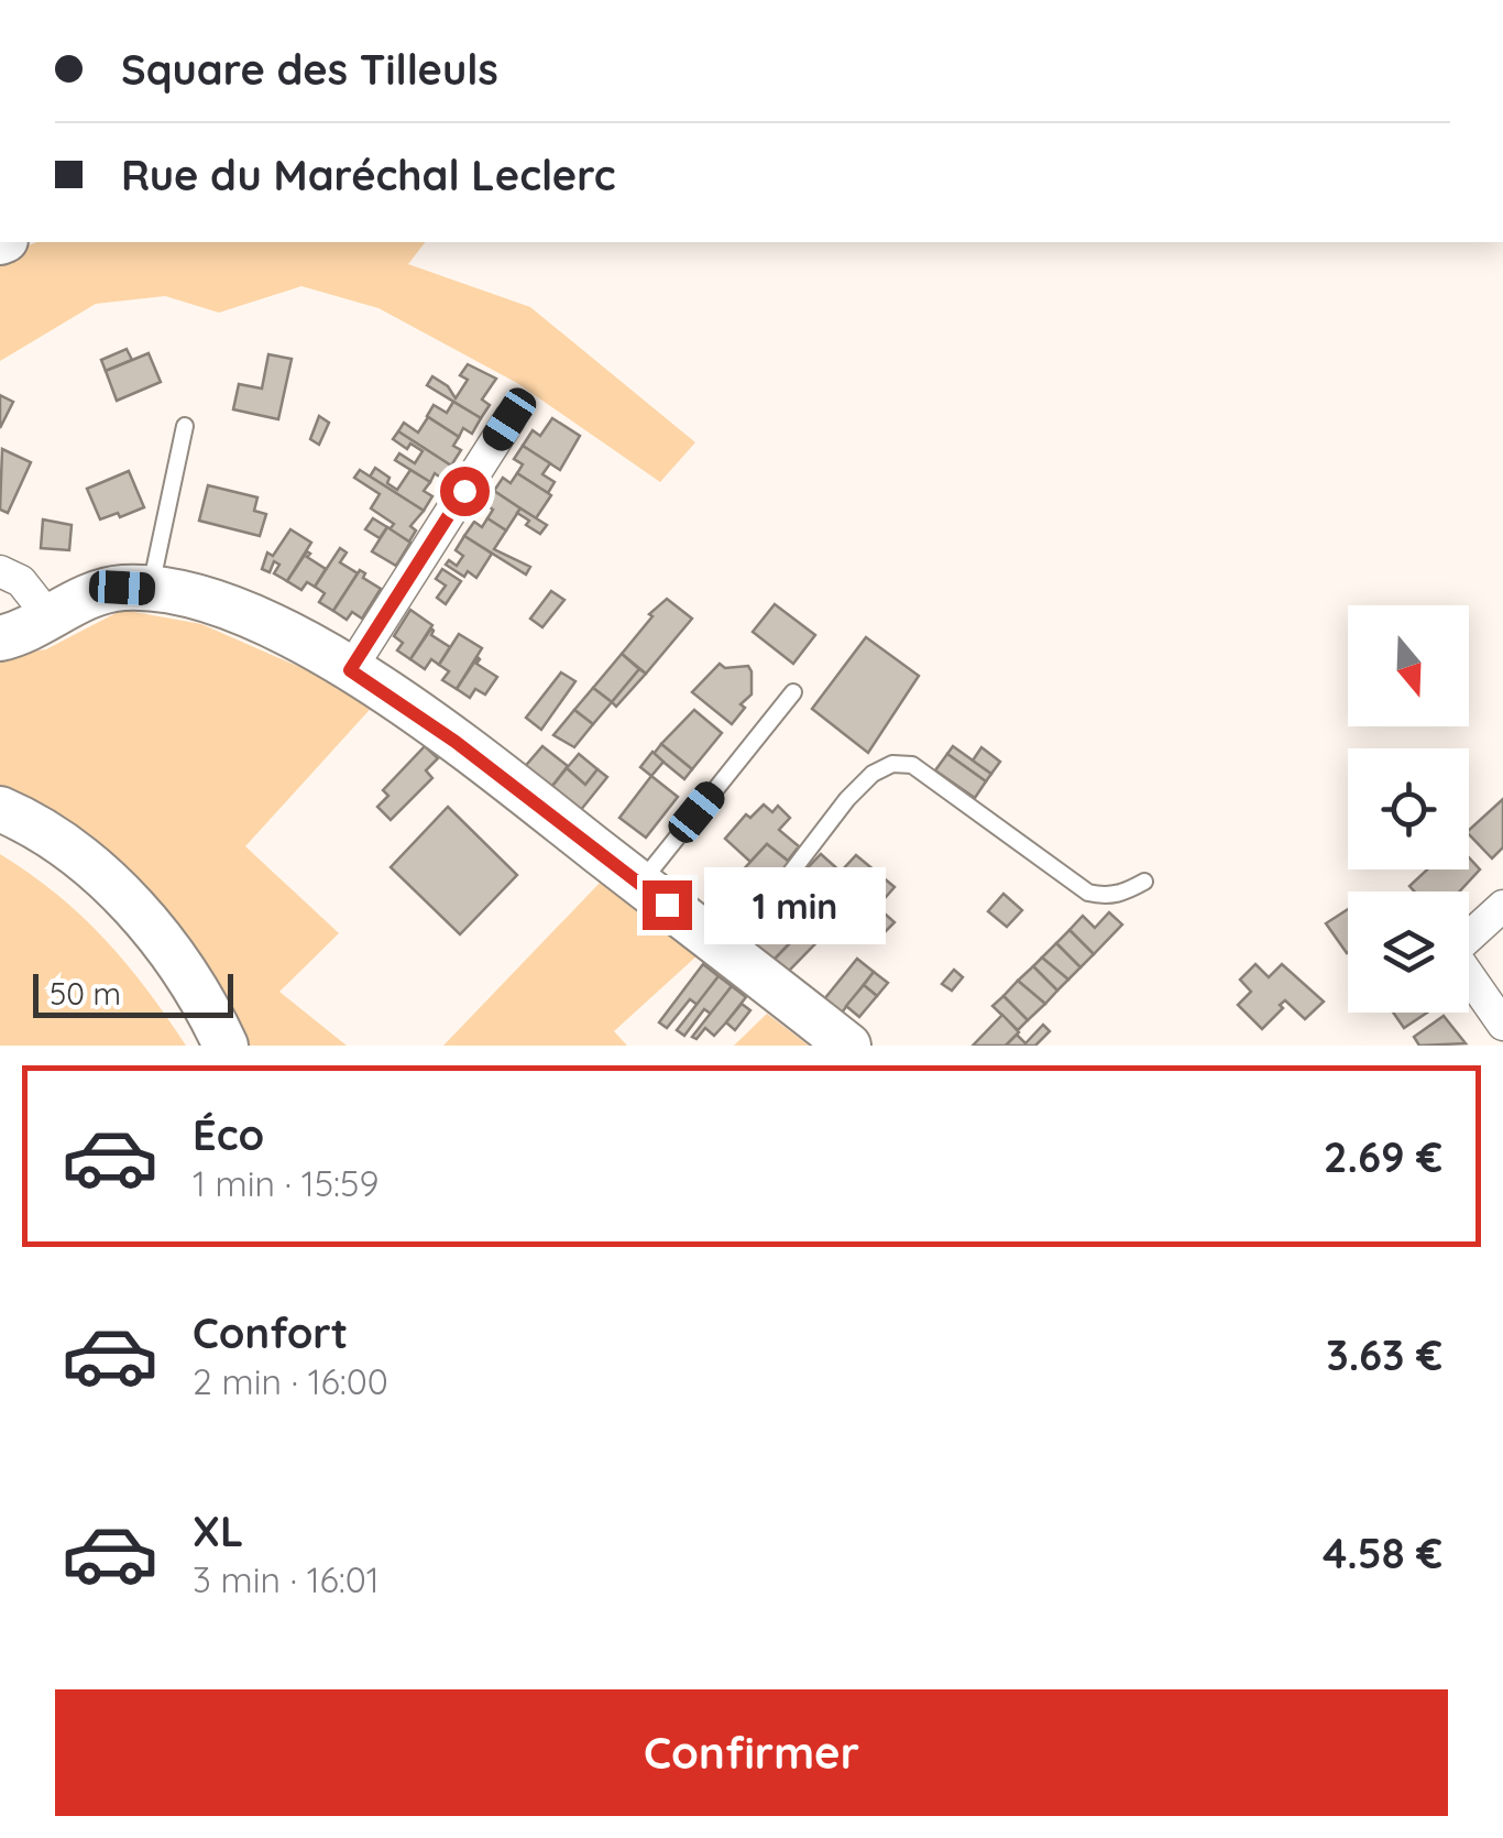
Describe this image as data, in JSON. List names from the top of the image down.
{
  "scale_bar": "50 m",
  "north": "bottom",
  "page": {
    "banner": ["Square des Tilleuls", "Rue du Maréchal Leclerc"],
    "bubble": "1 min",
    "scale": "50 m",
    "list": [
      {
        "name": "Éco",
        "note": "1 min · 15:59",
        "value": "2.69 €"
      },
      {
        "name": "Confort",
        "note": "2 min · 16:00",
        "value": "3.63 €"
      },
      {
        "name": "XL",
        "note": "3 min · 16:01",
        "value": "4.58 €"
      }
    ],
    "buttons": "Confirmer"
  }
}
